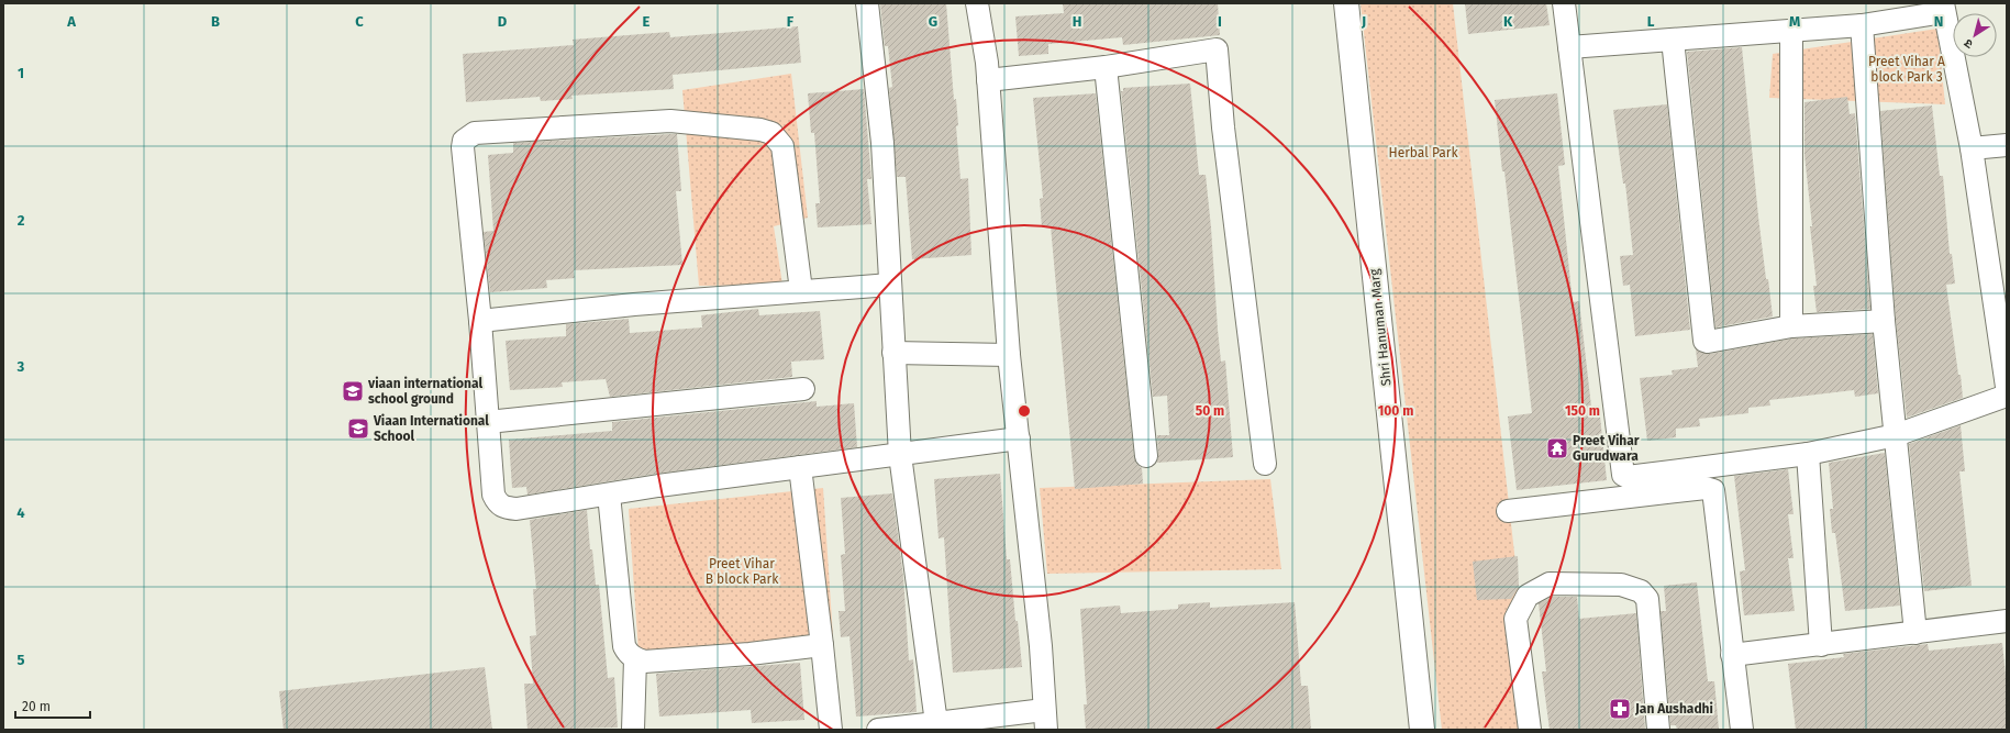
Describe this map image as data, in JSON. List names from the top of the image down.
{
  "streets": {
    "street": ["Shri Hanuman Marg"]
  },
  "parks": ["Preet Vihar A block Park 3", "Herbal Park", "Preet Vihar B block Park"],
  "places": {
    "school or university": ["viaan international school ground", "Viaan International School"],
    "temple": ["Preet Vihar Gurudwara"],
    "pharmacy": ["Jan Aushadhi"]
  },
  "scale_bar": "20 m",
  "north": "bottom left",
  "grid": {
    "columns": [
      "A",
      "B",
      "C",
      "D",
      "E",
      "F",
      "G",
      "H",
      "I",
      "J",
      "K",
      "L",
      "M",
      "N"
    ],
    "rows": [
      "1",
      "2",
      "3",
      "4",
      "5"
    ]
  },
  "rings": ["50 m", "100 m", "150 m"]
}
